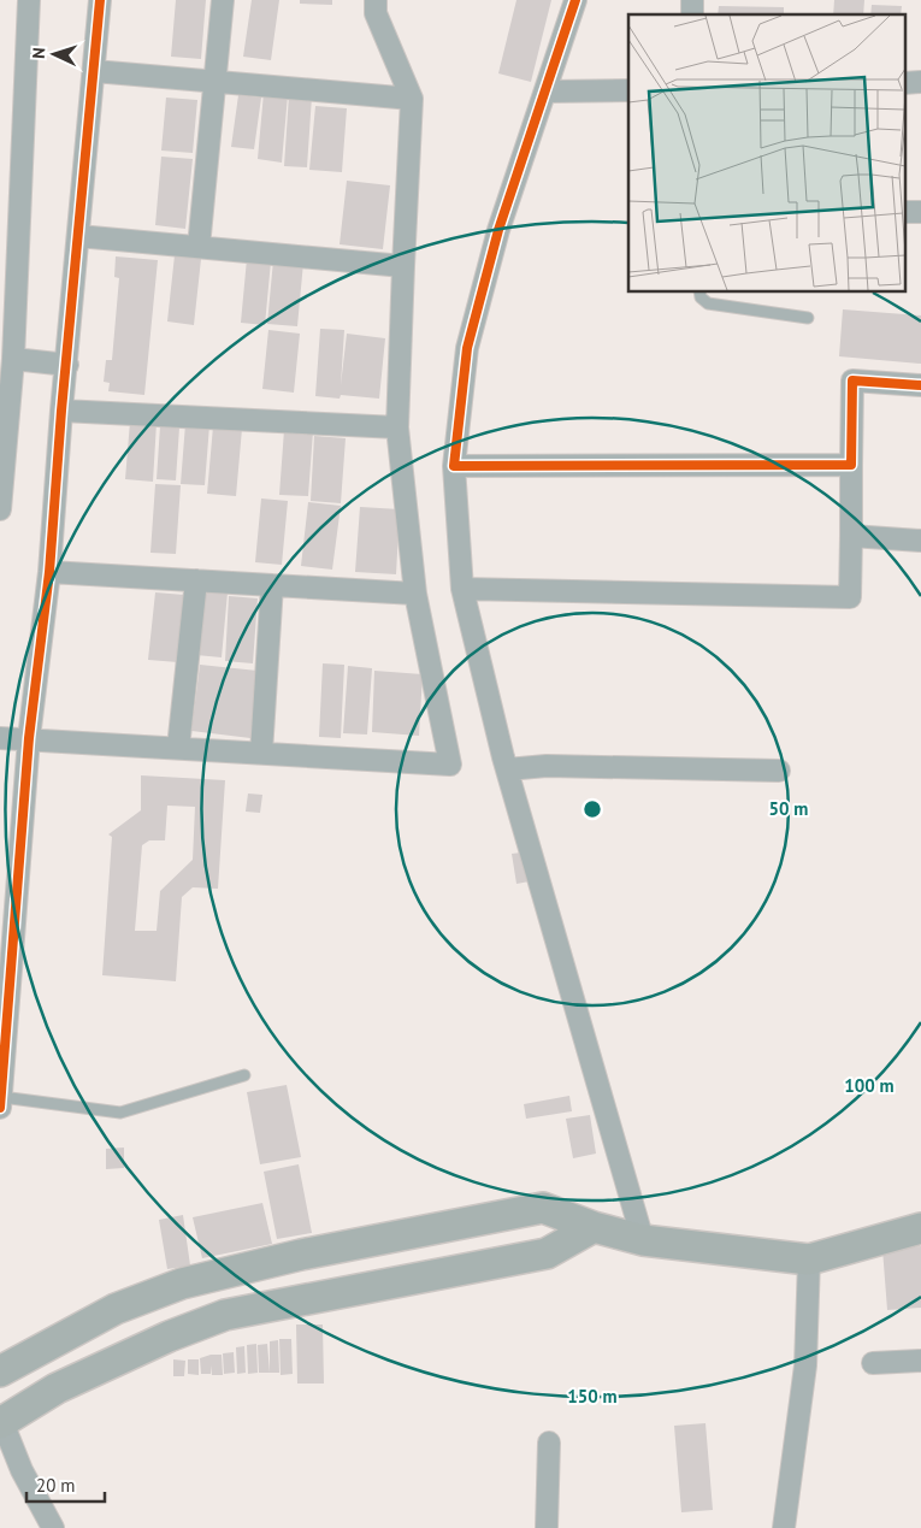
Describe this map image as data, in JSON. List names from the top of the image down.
{
  "scale_bar": "20 m",
  "north": "left",
  "rings": ["50 m", "100 m", "150 m"]
}
